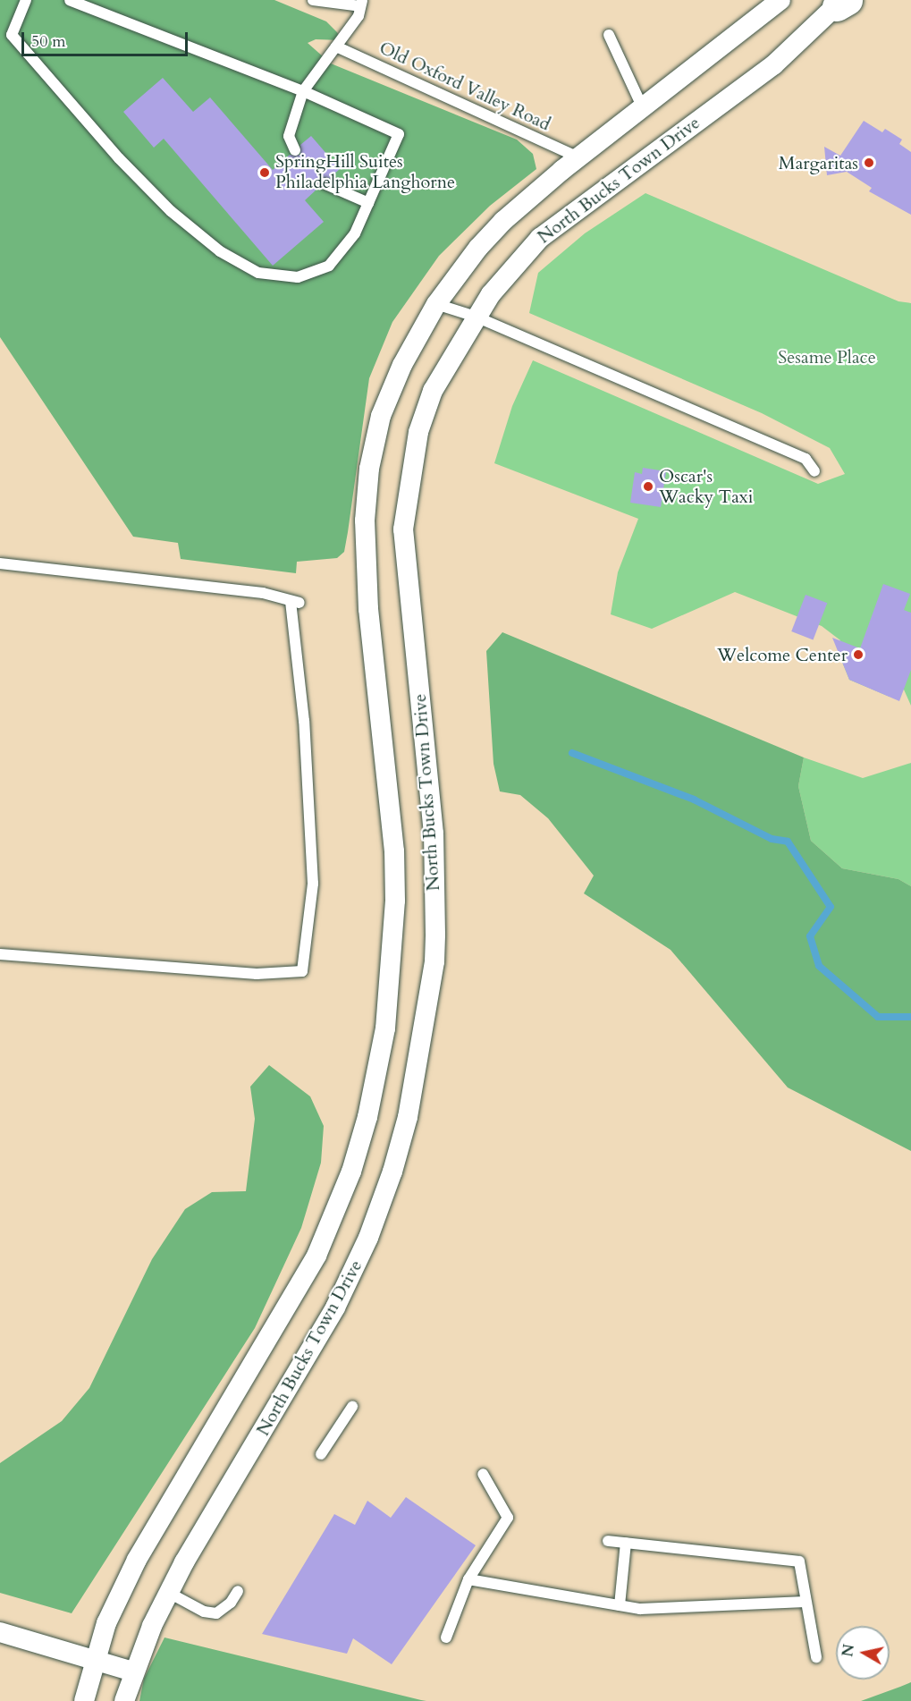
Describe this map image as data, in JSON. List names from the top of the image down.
{
  "streets": {
    "street": ["North Bucks Town Drive"],
    "lane": ["Old Oxford Valley Road"]
  },
  "crossings": [
    ["Old Oxford Valley Road", "North Bucks Town Drive"]
  ],
  "parks": ["Sesame Place"],
  "places": [
    "Margaritas",
    "SpringHill Suites Philadelphia Langhorne",
    "Oscar's Wacky Taxi",
    "Welcome Center"
  ],
  "scale_bar": "50 m",
  "north": "left"
}
